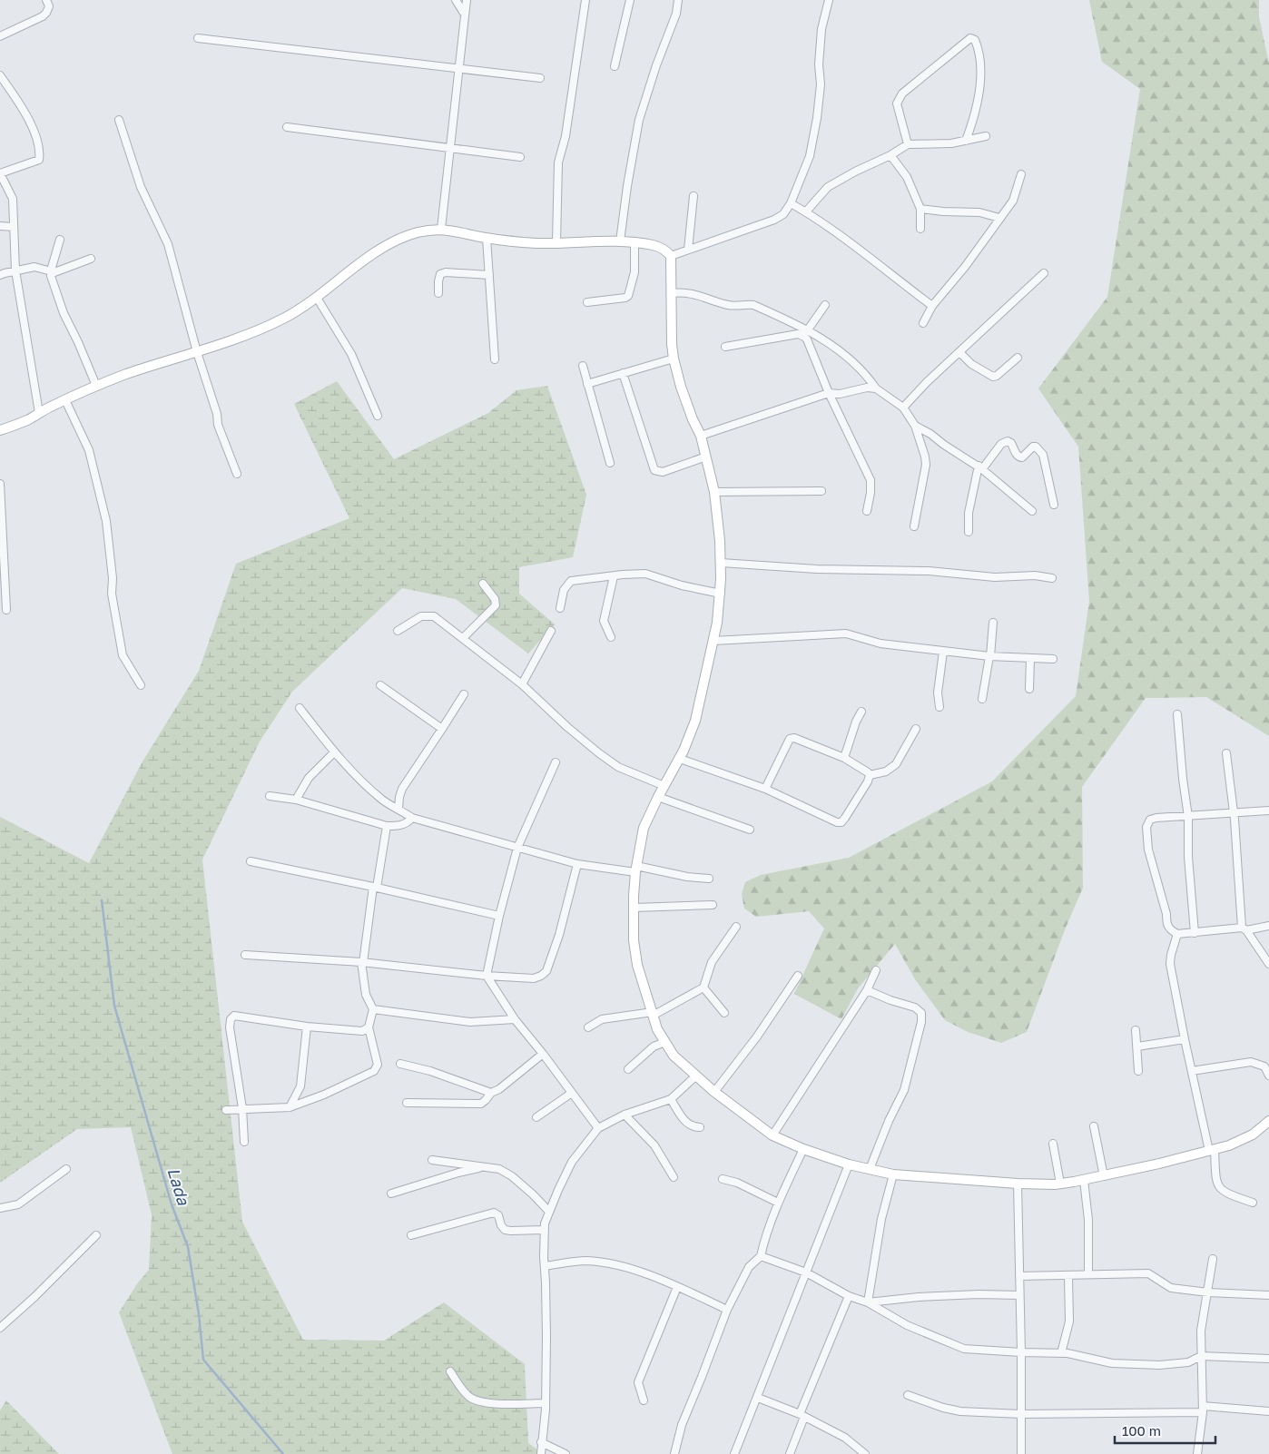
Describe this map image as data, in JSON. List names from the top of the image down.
{
  "water": ["Lada"],
  "scale_bar": "100 m"
}
